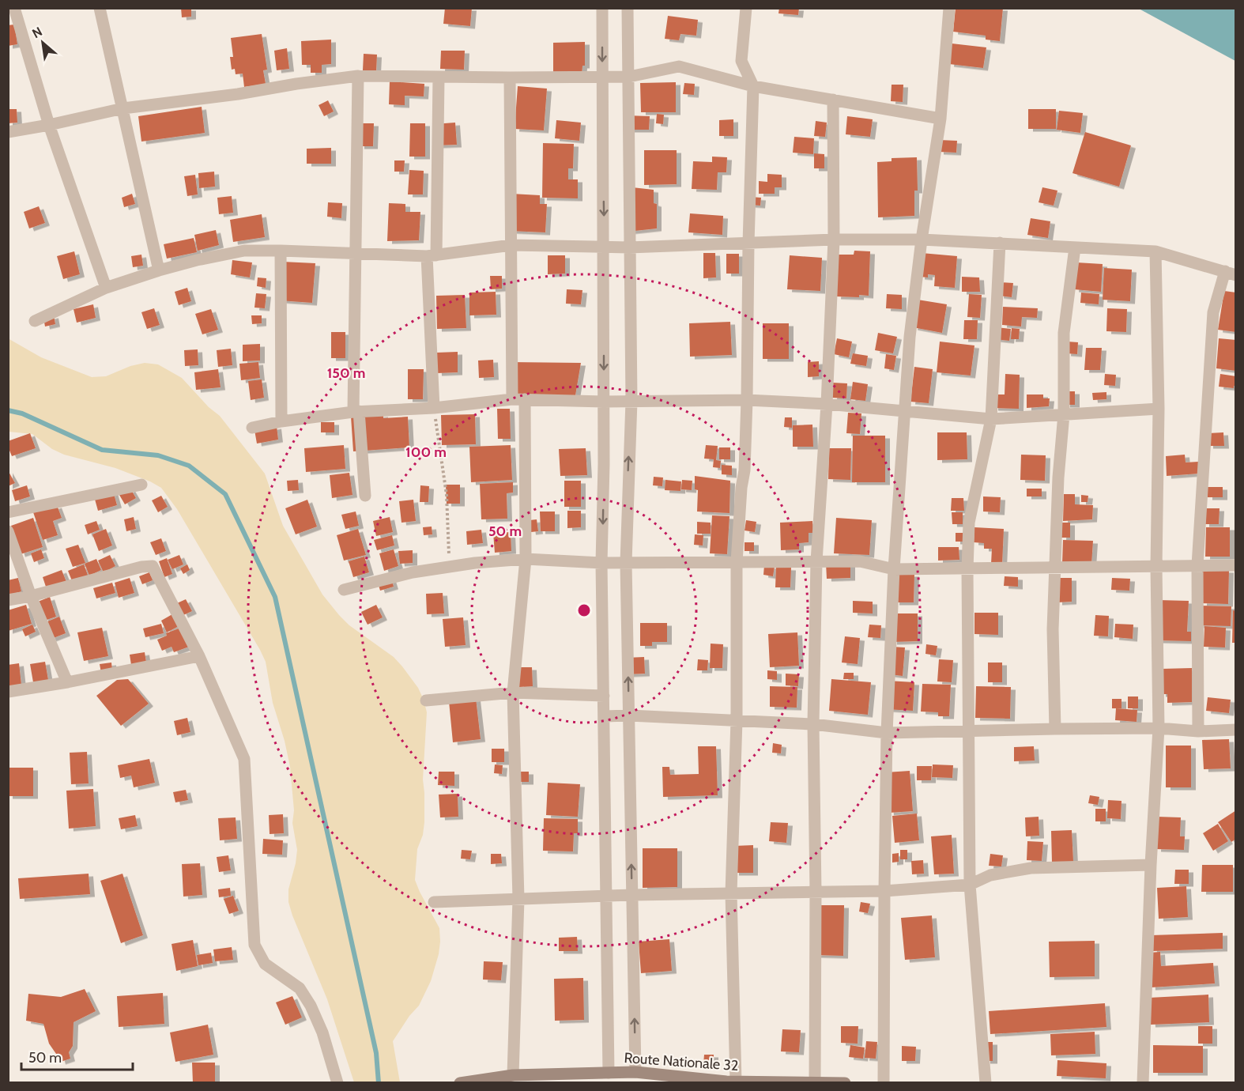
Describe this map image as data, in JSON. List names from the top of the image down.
{
  "streets": {
    "street": ["Route Nationale 32"]
  },
  "scale_bar": "50 m",
  "north": "top left",
  "rings": ["150 m", "100 m", "50 m"]
}
